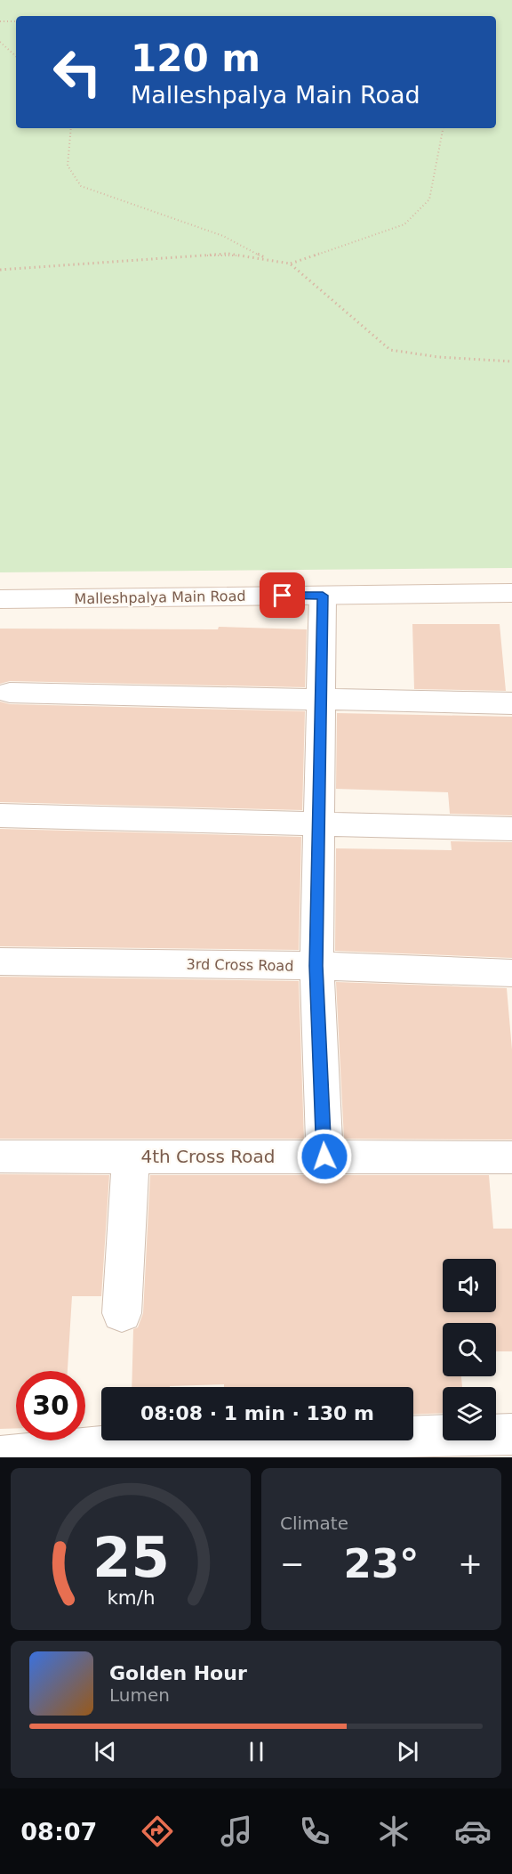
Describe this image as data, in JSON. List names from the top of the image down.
{
  "streets": {
    "street": ["Malleshpalya Main Road", "3rd Cross Road", "4th Cross Road"]
  },
  "page": {
    "turn": ["120 m", "Malleshpalya Main Road"],
    "limit": "30",
    "trip": "08:08 · 1 min · 130 m",
    "tile": "Climate",
    "heat": ["−", "23°", "+"],
    "song": ["Golden Hour", "Lumen"],
    "tabs": "08:07",
    "gauge": ["25", "km/h"]
  }
}
